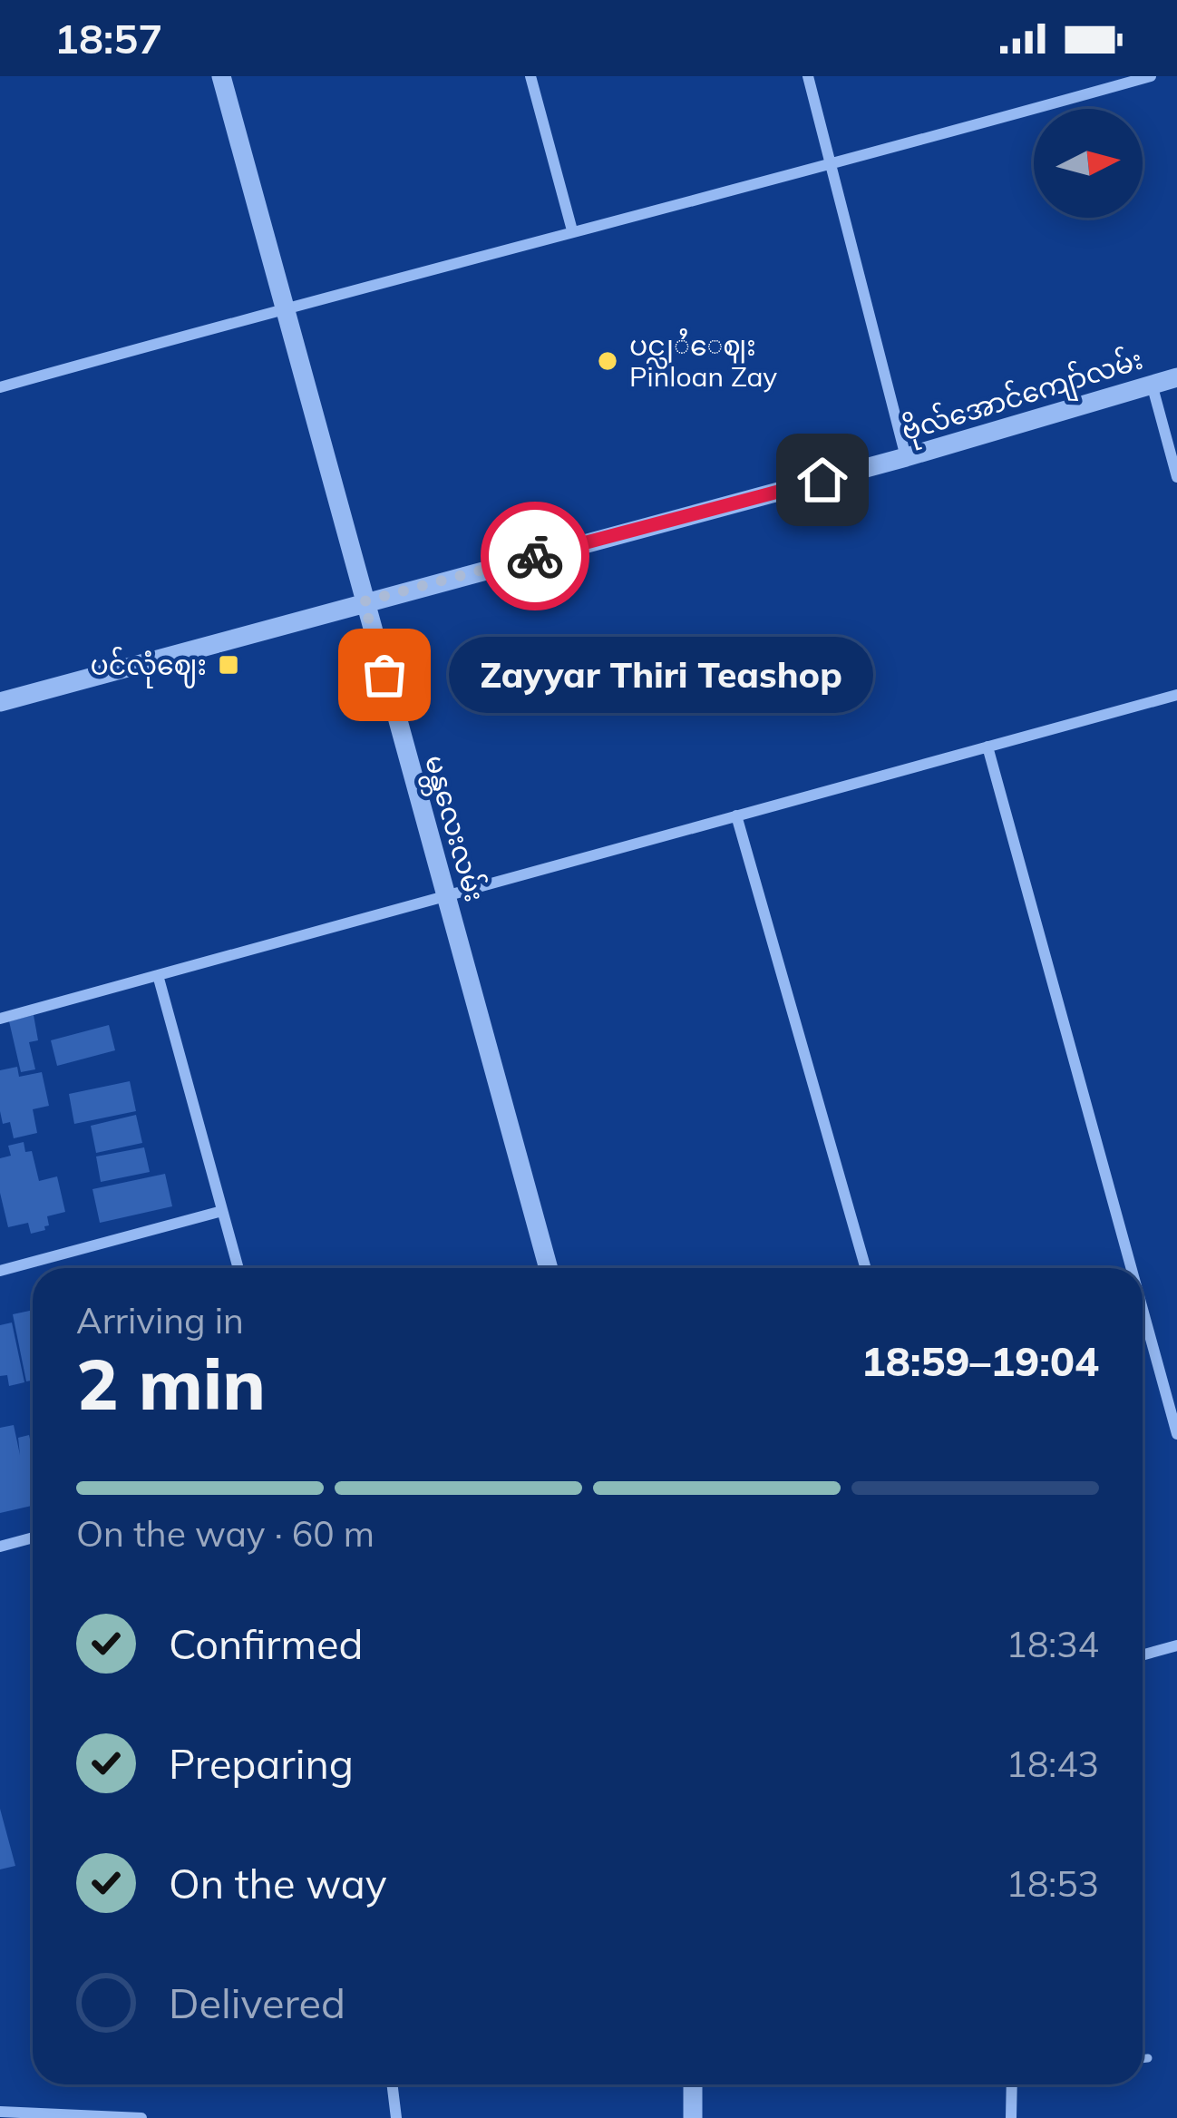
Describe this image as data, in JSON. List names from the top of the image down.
{
  "streets": {
    "street": ["ဗိုလ်အောင်ကျော်လမ်း", "မန္တလေးလမ်း"]
  },
  "crossings": [
    ["ဗိုလ်အောင်ကျော်လမ်း", "မန္တလေးလမ်း"]
  ],
  "places": {
    "other": ["ပင္လုႆေဈး Pinloan Zay", "Zayyar Thiri Teashop"],
    "transit": ["ပင်လုံဈေး"]
  },
  "north": "right",
  "page": {
    "status": "18:57",
    "bubble": "Zayyar Thiri Teashop",
    "heading": ["2 min", "Arriving in", "18:59–19:04"],
    "bar": "On the way · 60 m",
    "list": [
      ["Confirmed", "18:34"],
      ["Preparing", "18:43"],
      ["On the way", "18:53"],
      "Delivered"
    ]
  }
}
